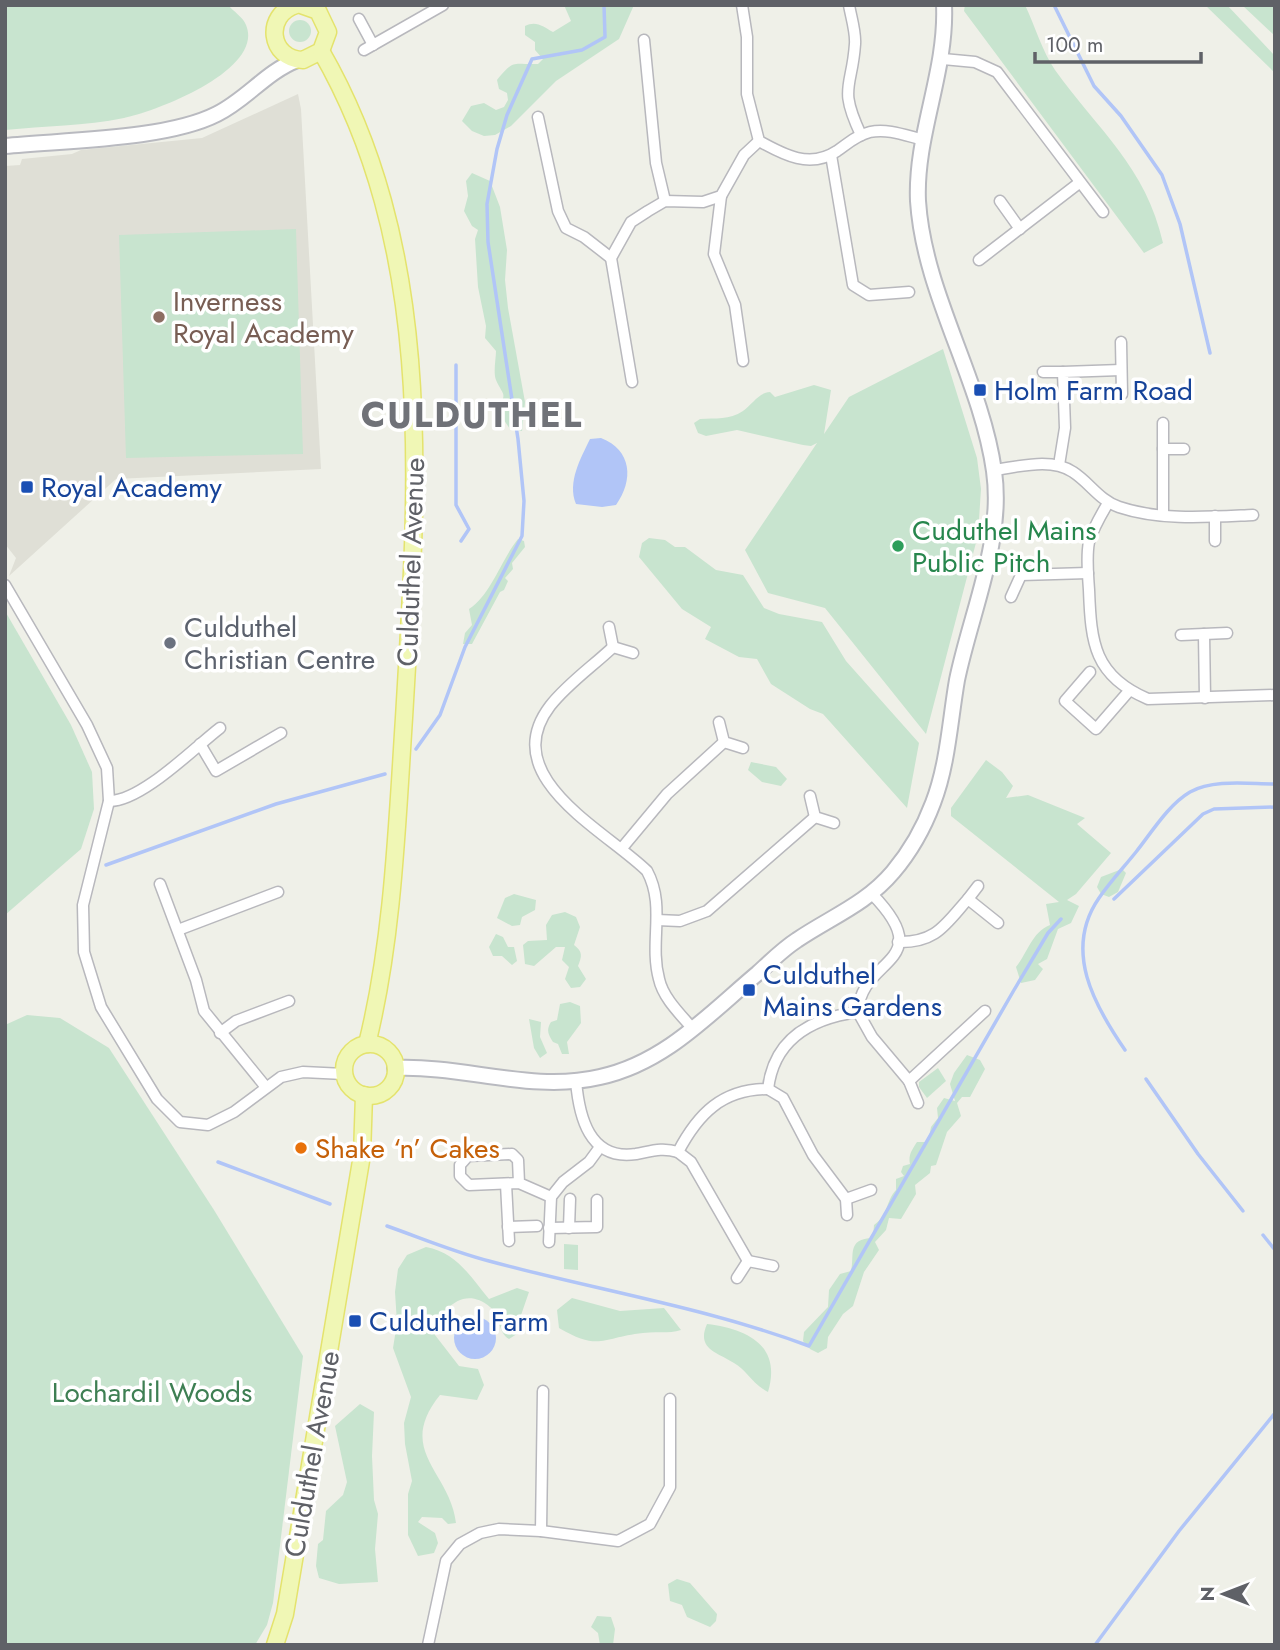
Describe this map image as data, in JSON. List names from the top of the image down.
{
  "streets": {
    "main road": ["Culduthel Avenue"]
  },
  "districts": ["CULDUTHEL"],
  "parks": ["Lochardil Woods"],
  "places": {
    "other": [
      "Inverness Royal Academy",
      "Cuduthel Mains Public Pitch",
      "Culduthel Christian Centre",
      "Shake ‘n’ Cakes"
    ],
    "transit": [
      "Holm Farm Road",
      "Royal Academy",
      "Culduthel Mains Gardens",
      "Culduthel Farm"
    ]
  },
  "scale_bar": "100 m",
  "north": "left"
}
